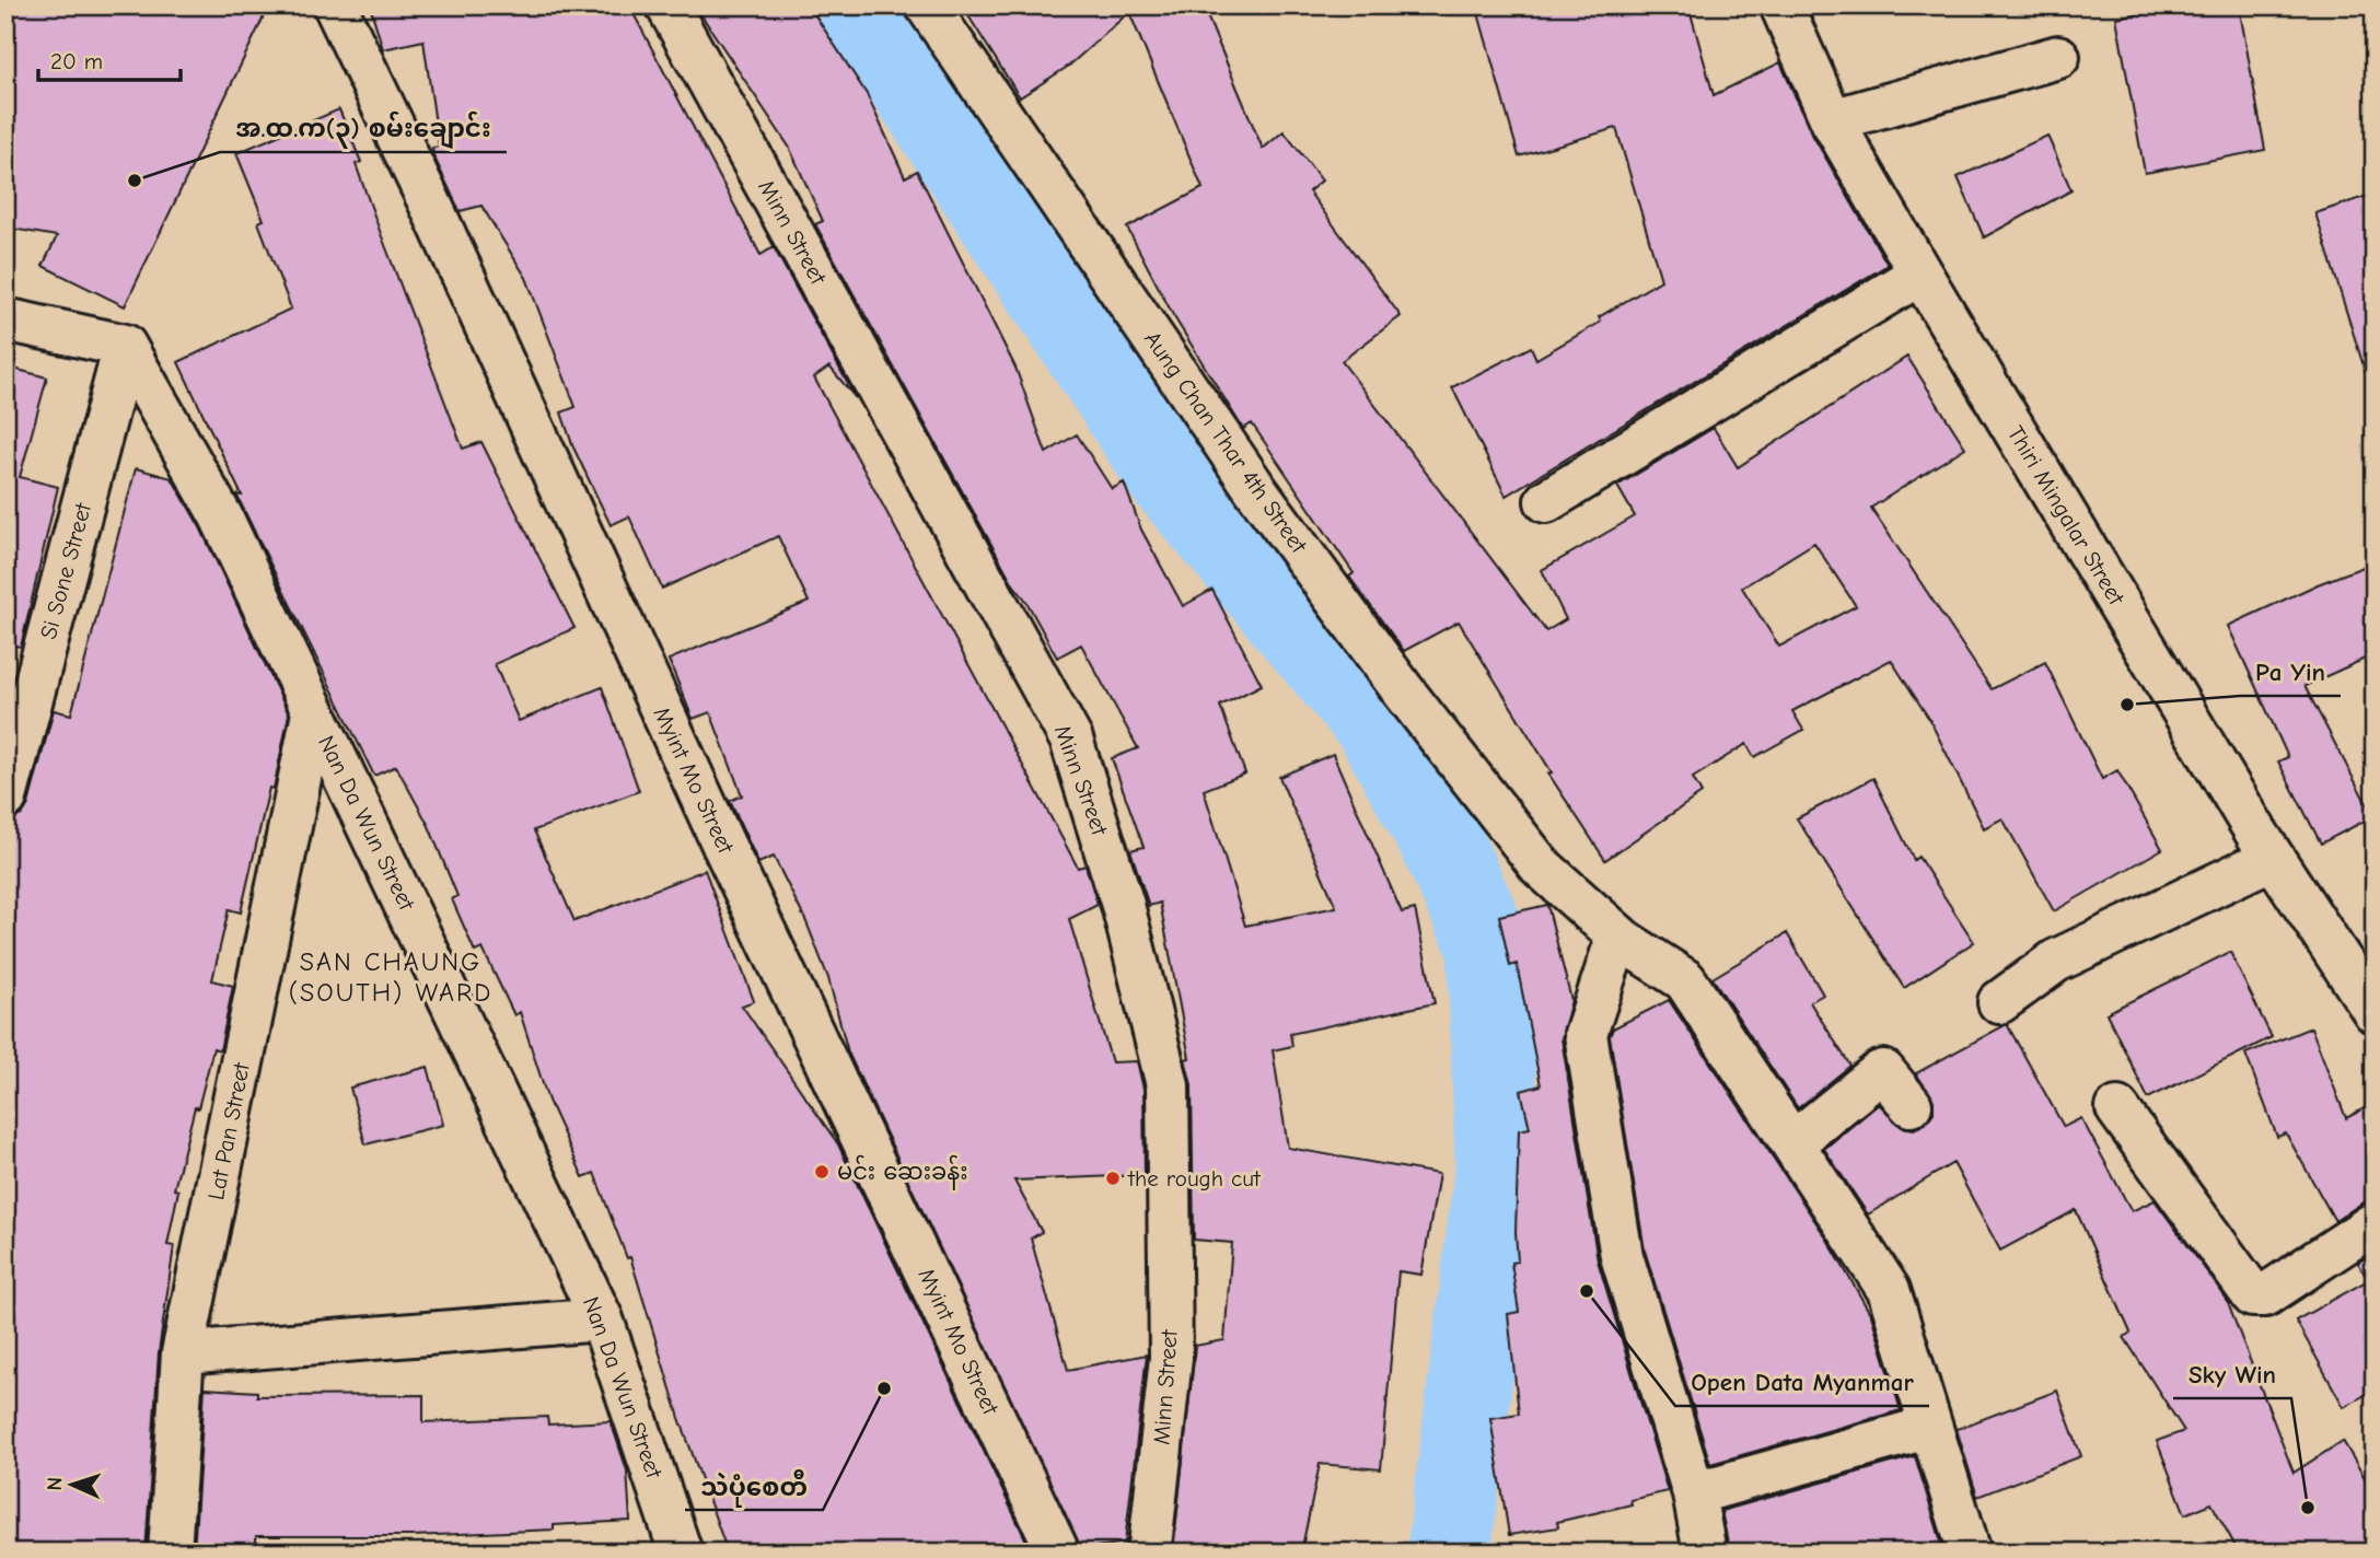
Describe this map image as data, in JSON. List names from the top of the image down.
{
  "streets": {
    "street": [
      "Minn Street",
      "Aung Chan Thar 4th Street",
      "Thiri Mingalar Street",
      "Si Sone Street",
      "Myint Mo Street",
      "Nan Da Wun Street",
      "Lat Pan Street"
    ]
  },
  "crossings": [
    ["Si Sone Street", "Nan Da Wun Street"],
    ["Nan Da Wun Street", "Lat Pan Street"]
  ],
  "districts": ["SAN CHAUNG (SOUTH) WARD"],
  "places": [
    "အ.ထ.က(၃) စမ်းချောင်း",
    "Pa Yin",
    "မင်း ဆေးခန်း",
    "the rough cut",
    "Open Data Myanmar",
    "သဲပုံစေတီ",
    "Sky Win"
  ],
  "scale_bar": "20 m",
  "north": "left"
}
